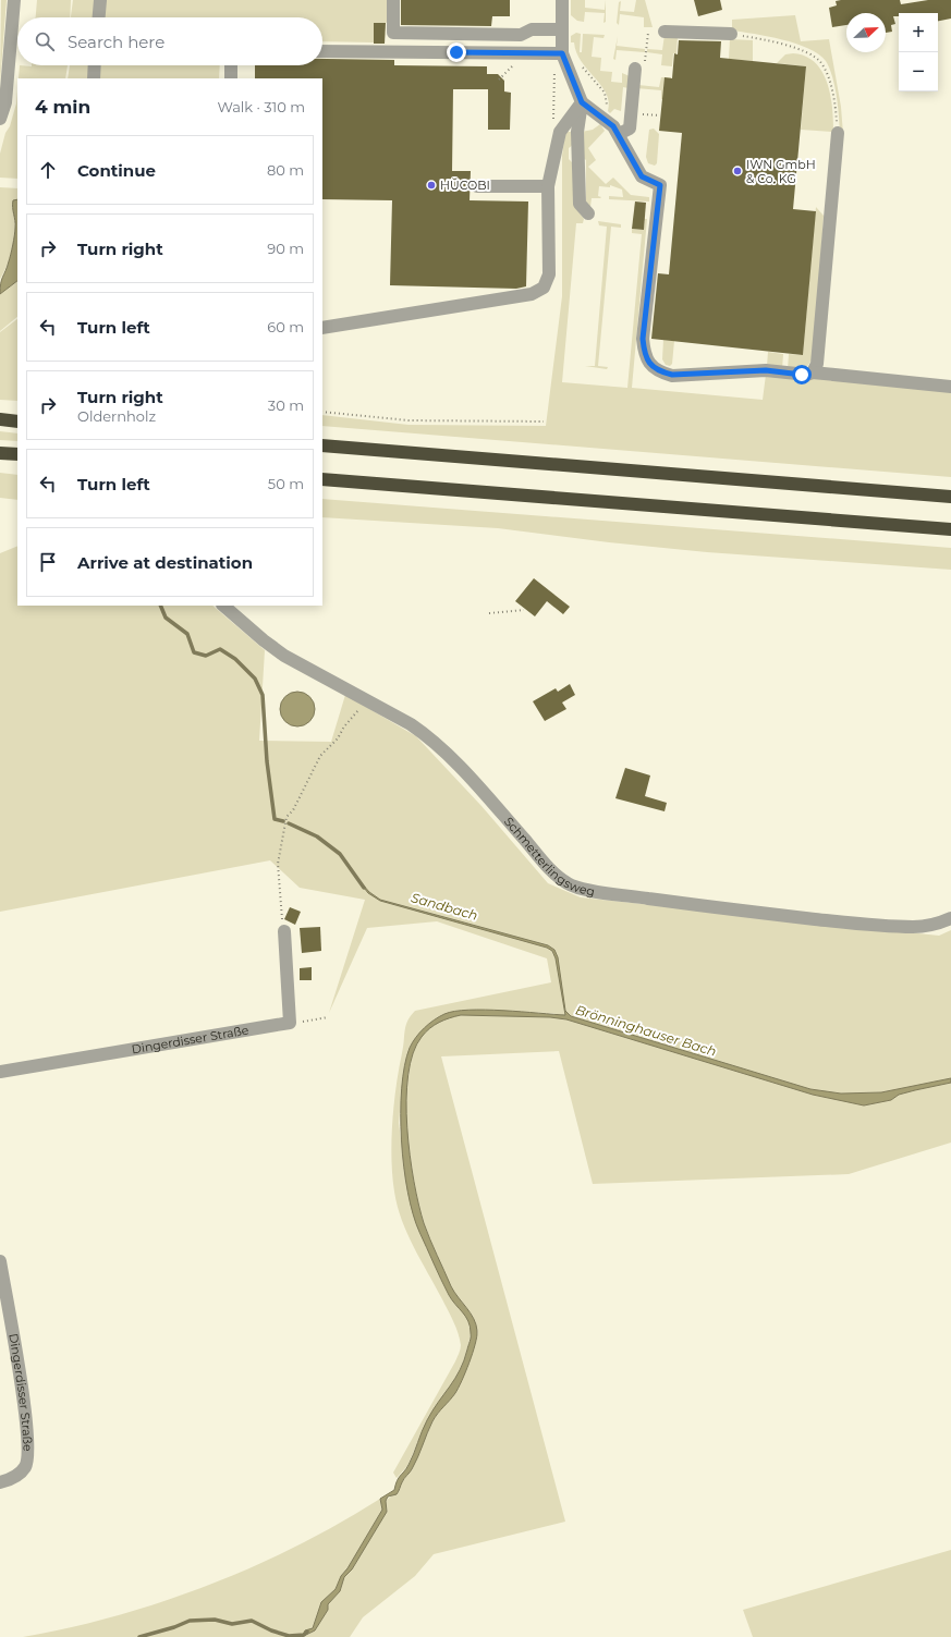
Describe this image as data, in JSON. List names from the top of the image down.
{
  "streets": {
    "street": ["Schmetterlingsweg", "Dingerdisser Straße"]
  },
  "water": ["Sandbach", "Brönninghauser Bach"],
  "places": ["IWN GmbH & Co. KG", "HÜCOBI"],
  "north": "top right",
  "page": {
    "map_buttons": ["+", "−"],
    "search": "Search here",
    "heading": ["4 min", "Walk · 310 m"],
    "list": [
      ["Continue", "80 m"],
      ["Turn right", "90 m"],
      ["Turn left", "60 m"],
      ["Turn right", "Oldernholz", "30 m"],
      ["Turn left", "50 m"],
      "Arrive at destination"
    ]
  }
}
